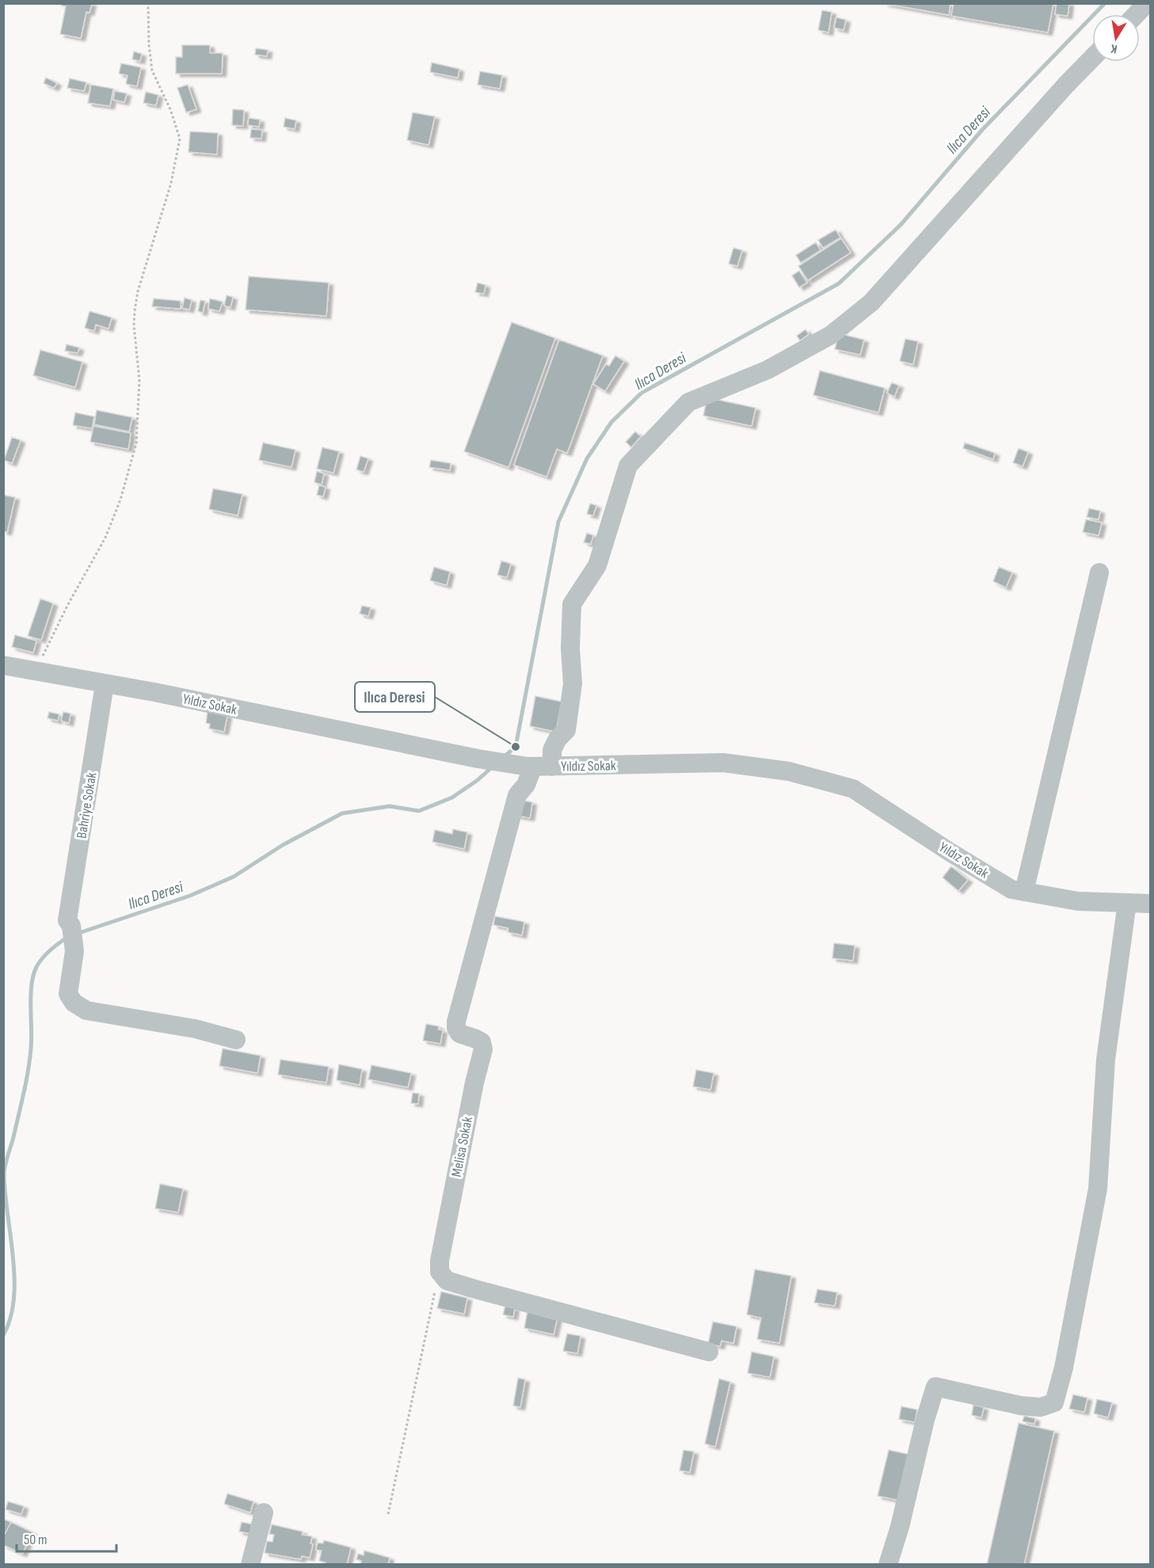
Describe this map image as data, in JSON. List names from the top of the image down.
{
  "streets": {
    "street": ["Yıldız Sokak", "Bahriye Sokak", "Melisa Sokak"]
  },
  "crossings": [
    ["Yıldız Sokak", "Bahriye Sokak"],
    ["Yıldız Sokak", "Melisa Sokak"]
  ],
  "water": ["Ilıca Deresi"],
  "places": ["Ilıca Deresi"],
  "scale_bar": "50 m",
  "north": "bottom"
}
